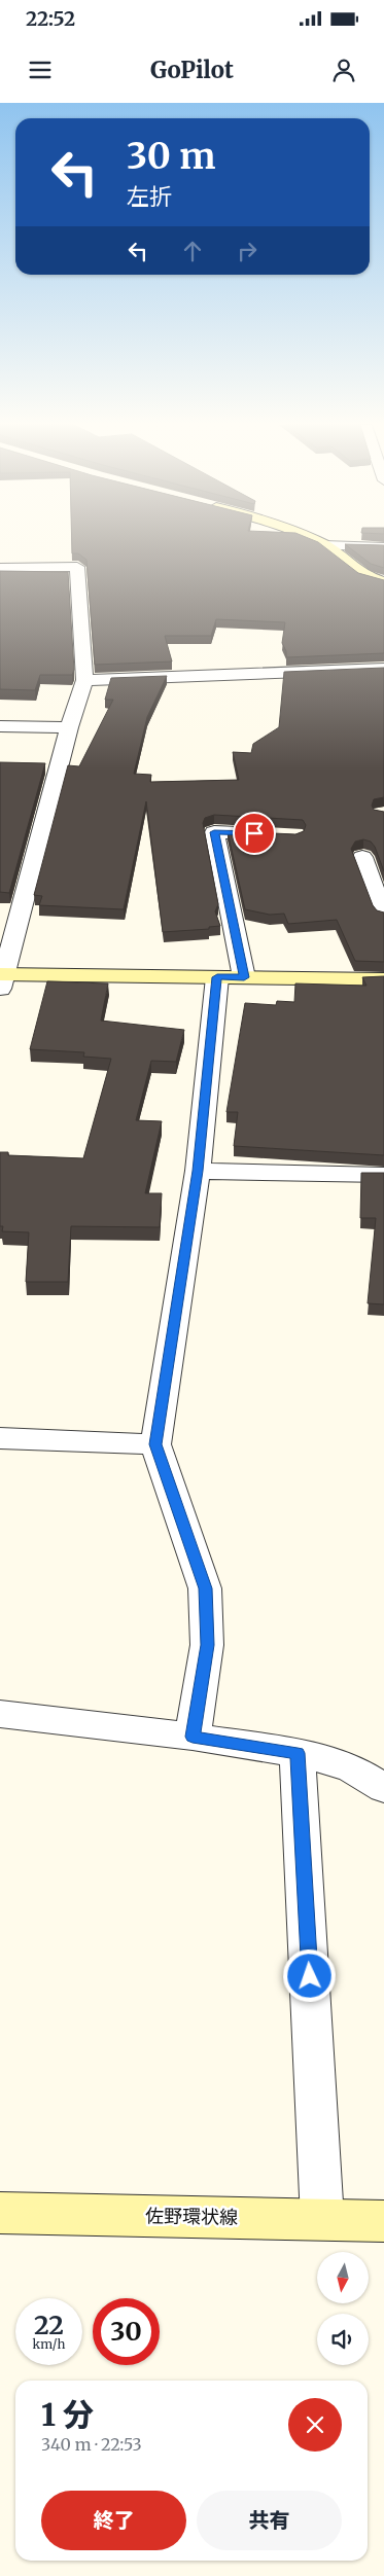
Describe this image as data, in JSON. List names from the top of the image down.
{
  "streets": {
    "street": ["佐野環状線"]
  },
  "north": "bottom",
  "page": {
    "status": "22:52",
    "header": "GoPilot",
    "turn": ["30 m", "左折"],
    "speed": "22 km/h",
    "limit": "30",
    "heading": ["1 分", "340 m · 22:53"],
    "buttons": ["終了", "共有"]
  }
}
